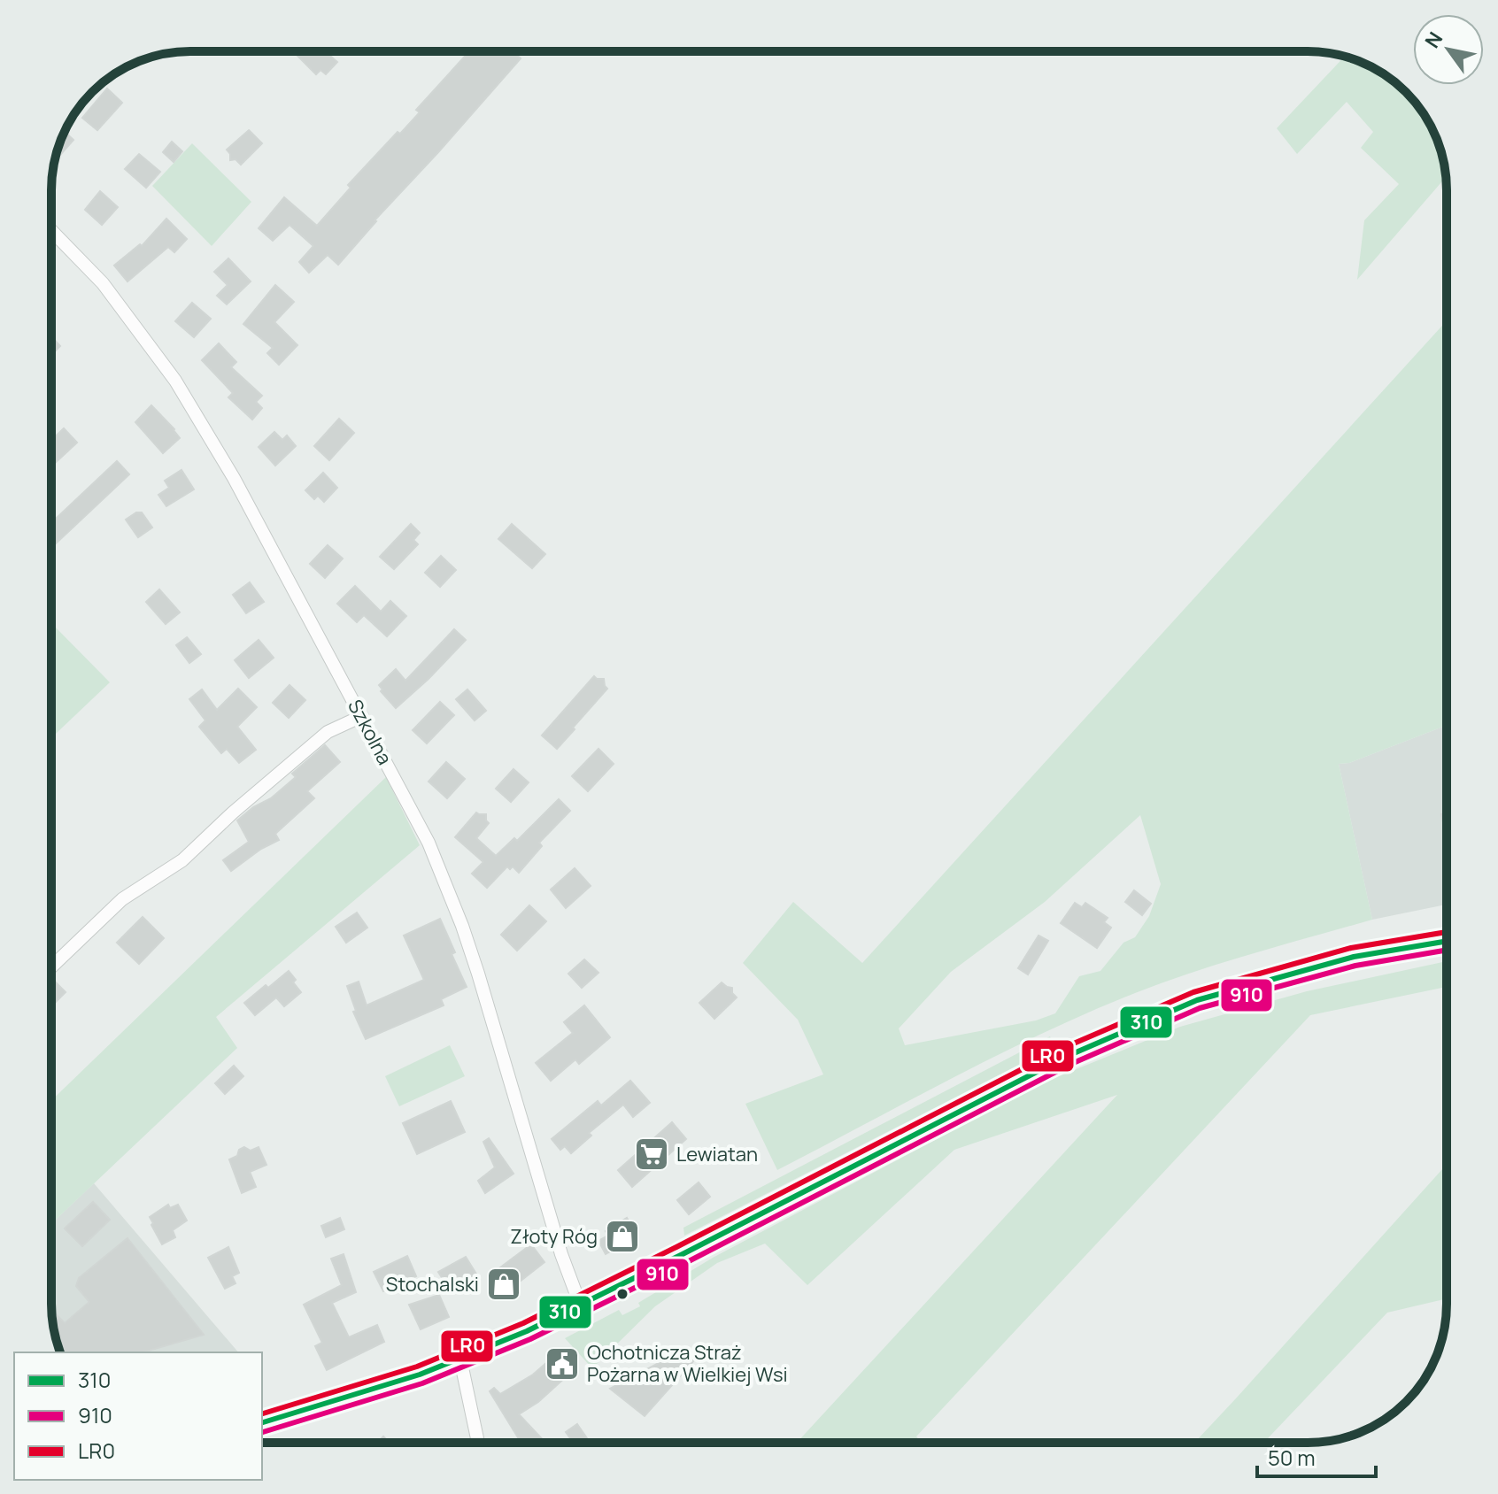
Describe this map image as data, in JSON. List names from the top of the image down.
{
  "streets": {
    "street": ["Szkolna"]
  },
  "places": {
    "supermarket": ["Lewiatan"],
    "shop": ["Złoty Róg", "Stochalski"],
    "public building": ["Ochotnicza Straż Pożarna w Wielkiej Wsi"]
  },
  "lines": ["transit line LR0", "transit line 310", "transit line 910"],
  "legend": ["310", "910", "LR0"],
  "scale_bar": "50 m",
  "north": "top left"
}
